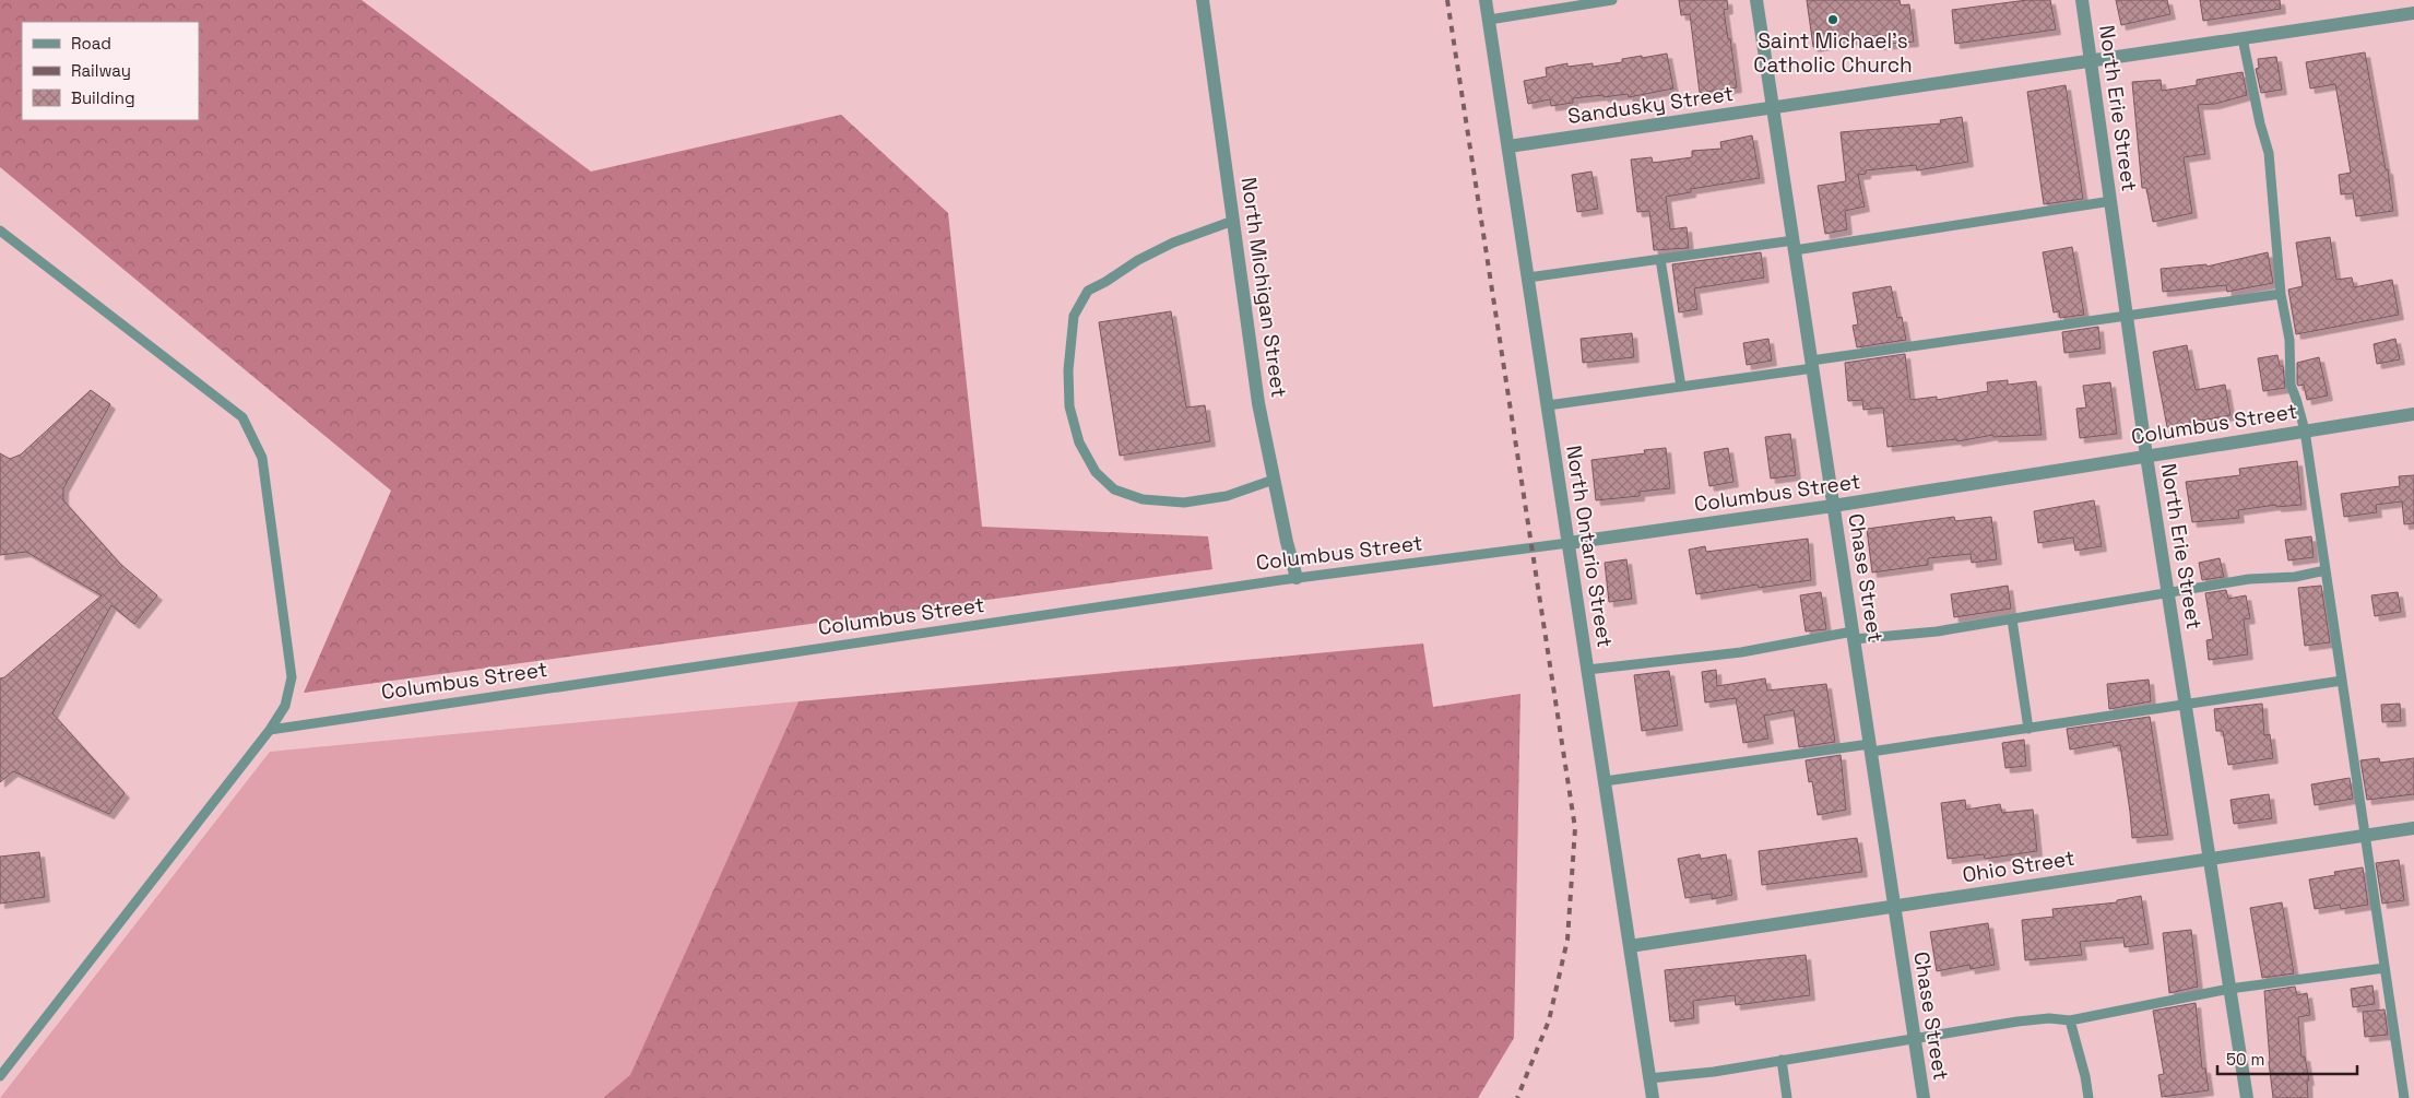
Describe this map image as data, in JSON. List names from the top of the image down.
{
  "streets": {
    "street": [
      "Sandusky Street",
      "North Erie Street",
      "North Michigan Street",
      "Columbus Street",
      "North Ontario Street",
      "Chase Street",
      "Ohio Street"
    ]
  },
  "crossings": [
    ["Sandusky Street", "North Erie Street"],
    ["Sandusky Street", "North Ontario Street"],
    ["Sandusky Street", "Chase Street"],
    ["North Erie Street", "Columbus Street"],
    ["North Erie Street", "Ohio Street"],
    ["North Michigan Street", "Columbus Street"],
    ["Columbus Street", "North Ontario Street"],
    ["Columbus Street", "Chase Street"],
    ["North Ontario Street", "Ohio Street"],
    ["Chase Street", "Ohio Street"]
  ],
  "places": ["Saint Michael's Catholic Church"],
  "legend": ["Road", "Railway", "Building"],
  "scale_bar": "50 m"
}
